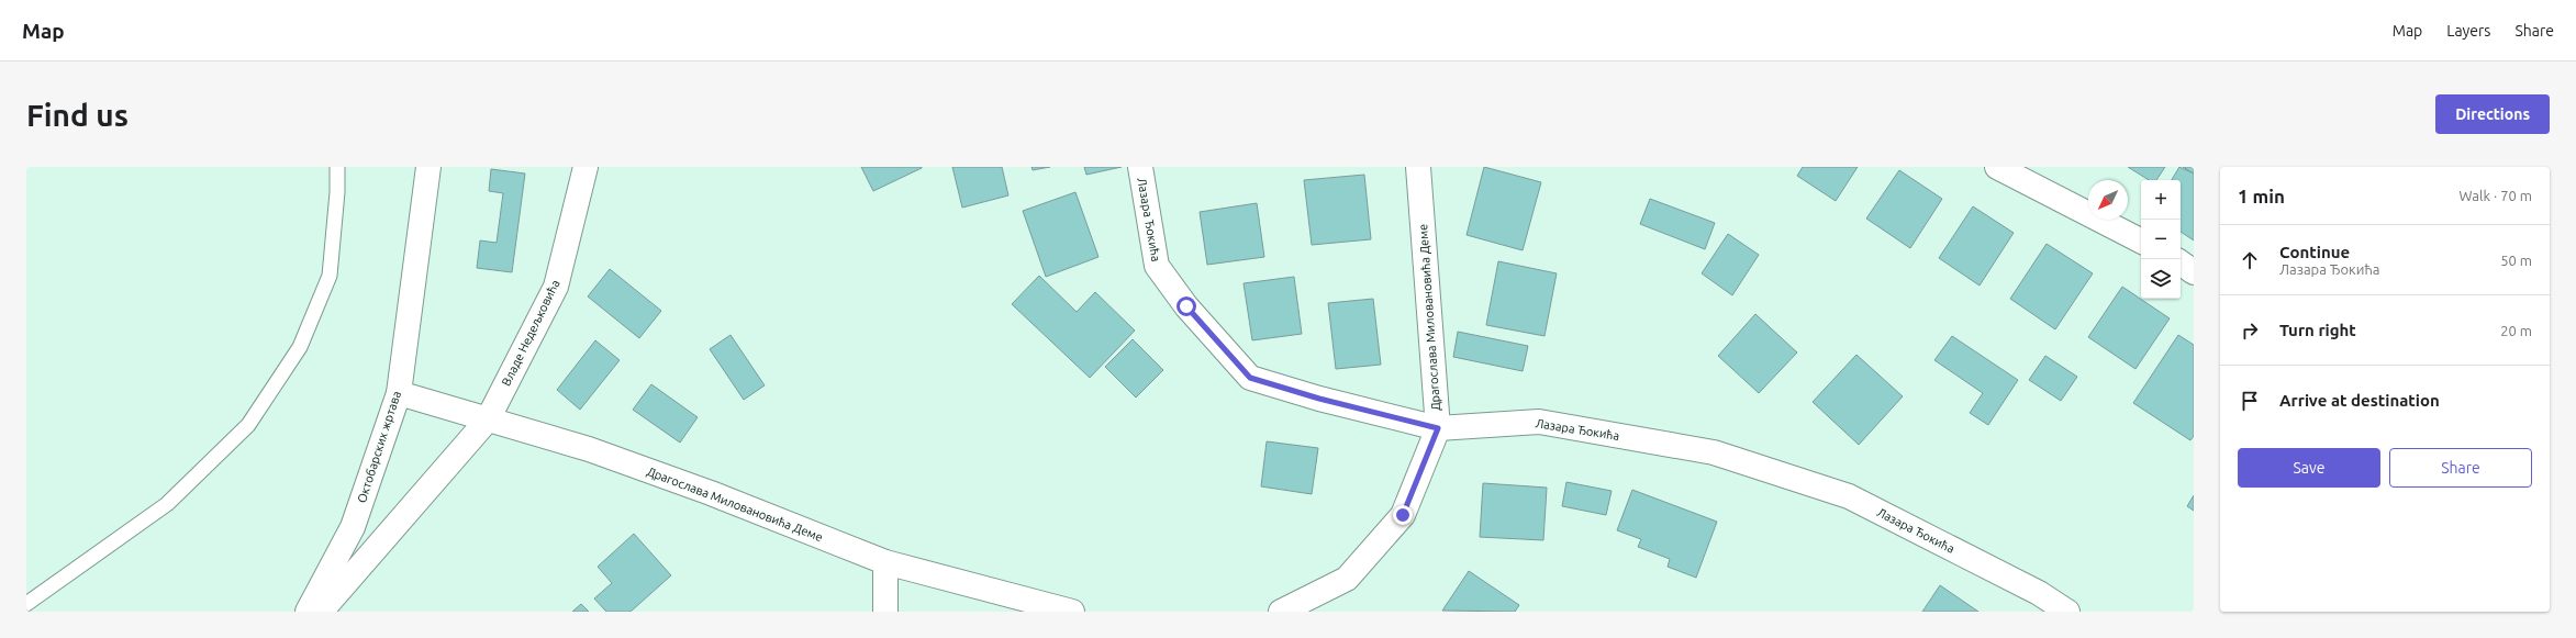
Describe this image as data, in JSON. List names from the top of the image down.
{
  "streets": {
    "street": [
      "Лазара Ђокића",
      "Драгослава Миловановића Деме",
      "Владе Недељковића",
      "Октобарских жртава"
    ]
  },
  "crossings": [
    ["Лазара Ђокића", "Драгослава Миловановића Деме"],
    ["Драгослава Миловановића Деме", "Владе Недељковића"],
    ["Драгослава Миловановића Деме", "Октобарских жртава"]
  ],
  "north": "bottom left",
  "page": {
    "header": "Map",
    "nav": ["Map", "Layers", "Share"],
    "buttons": [
      "Directions",
      ["Save", "Share"]
    ],
    "title": "Find us",
    "heading": ["1 min", "Walk · 70 m"],
    "map_buttons": ["+", "−"],
    "list": [
      ["Continue", "Лазара Ђокића", "50 m"],
      ["Turn right", "20 m"],
      "Arrive at destination"
    ]
  }
}
